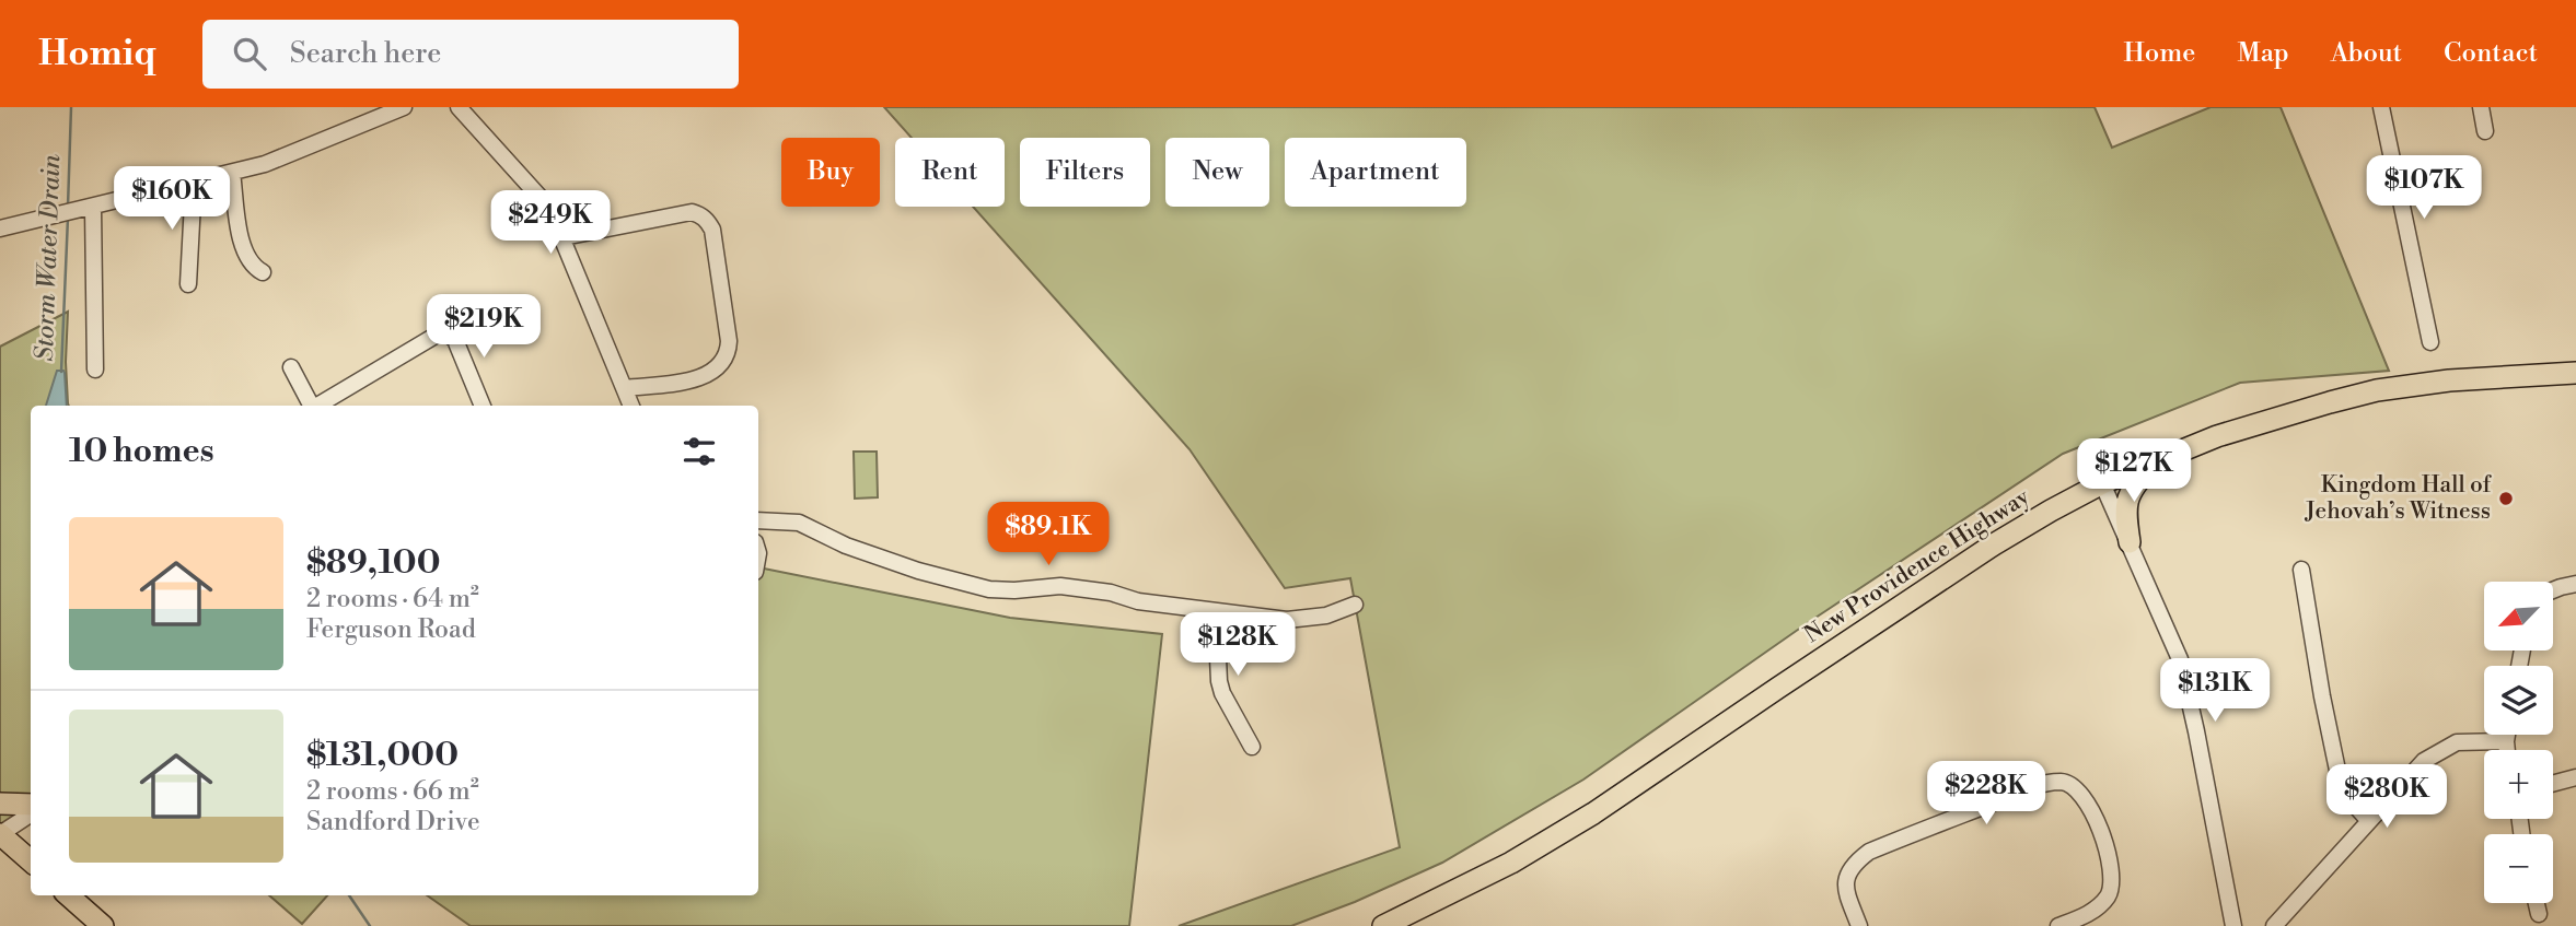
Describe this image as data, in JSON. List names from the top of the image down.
{
  "streets": {
    "highway": ["New Providence Highway"]
  },
  "water": ["Storm Water Drain"],
  "places": ["Kingdom Hall of Jehovah’s Witness"],
  "north": "bottom left",
  "page": {
    "header": "Homiq",
    "search": "Search here",
    "nav": [
      "Home",
      "Map",
      "About",
      "Contact"
    ],
    "chip": [
      "Buy",
      "Rent",
      "Filters",
      "New",
      "Apartment"
    ],
    "price": [
      "$107K",
      "$160K",
      "$249K",
      "$219K",
      "$127K",
      "$89.1K",
      "$128K",
      "$131K",
      "$228K",
      "$280K"
    ],
    "heading": "10 homes",
    "list": [
      {
        "name": "$89,100",
        "note": "2 rooms · 64 m² · Ferguson Road"
      },
      {
        "name": "$131,000",
        "note": "2 rooms · 66 m² · Sandford Drive"
      }
    ],
    "map_buttons": ["+", "−"]
  }
}
